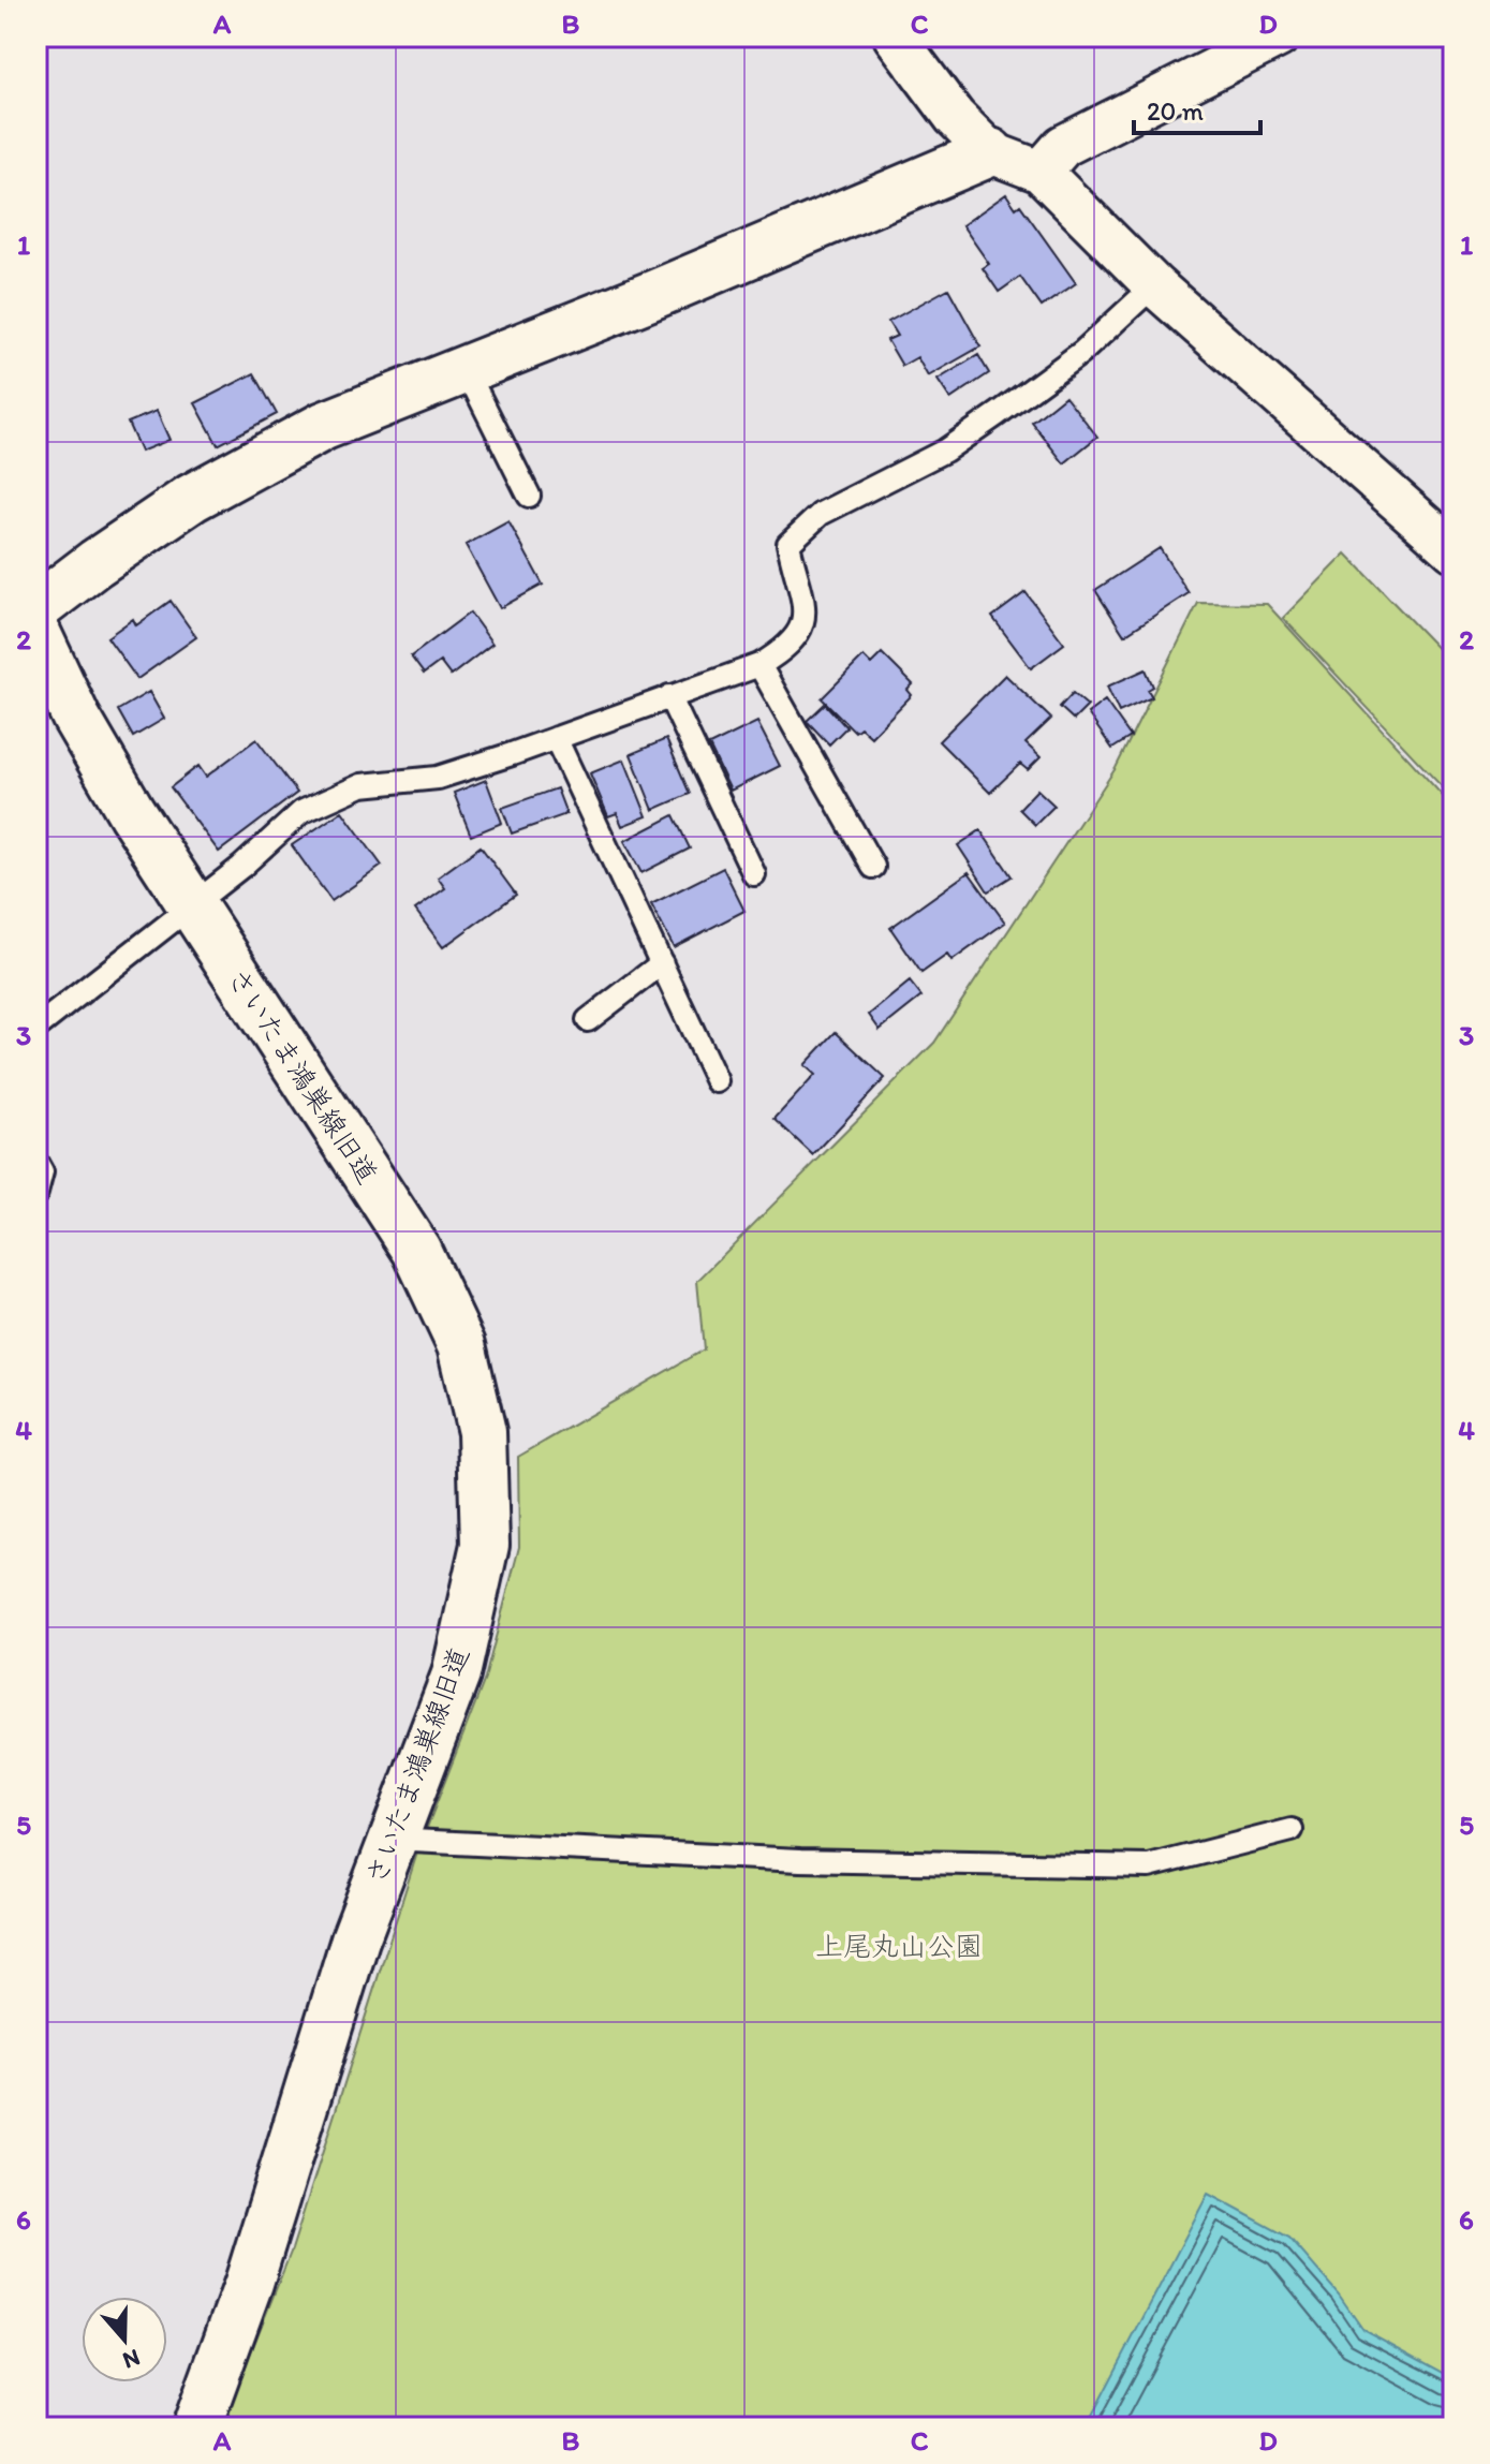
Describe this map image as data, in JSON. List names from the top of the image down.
{
  "streets": {
    "street": ["さいたま鴻巣線旧道"]
  },
  "parks": ["上尾丸山公園"],
  "scale_bar": "20 m",
  "north": "bottom",
  "grid": {
    "columns": [
      "A",
      "B",
      "C",
      "D"
    ],
    "rows": [
      "1",
      "2",
      "3",
      "4",
      "5",
      "6"
    ]
  }
}
